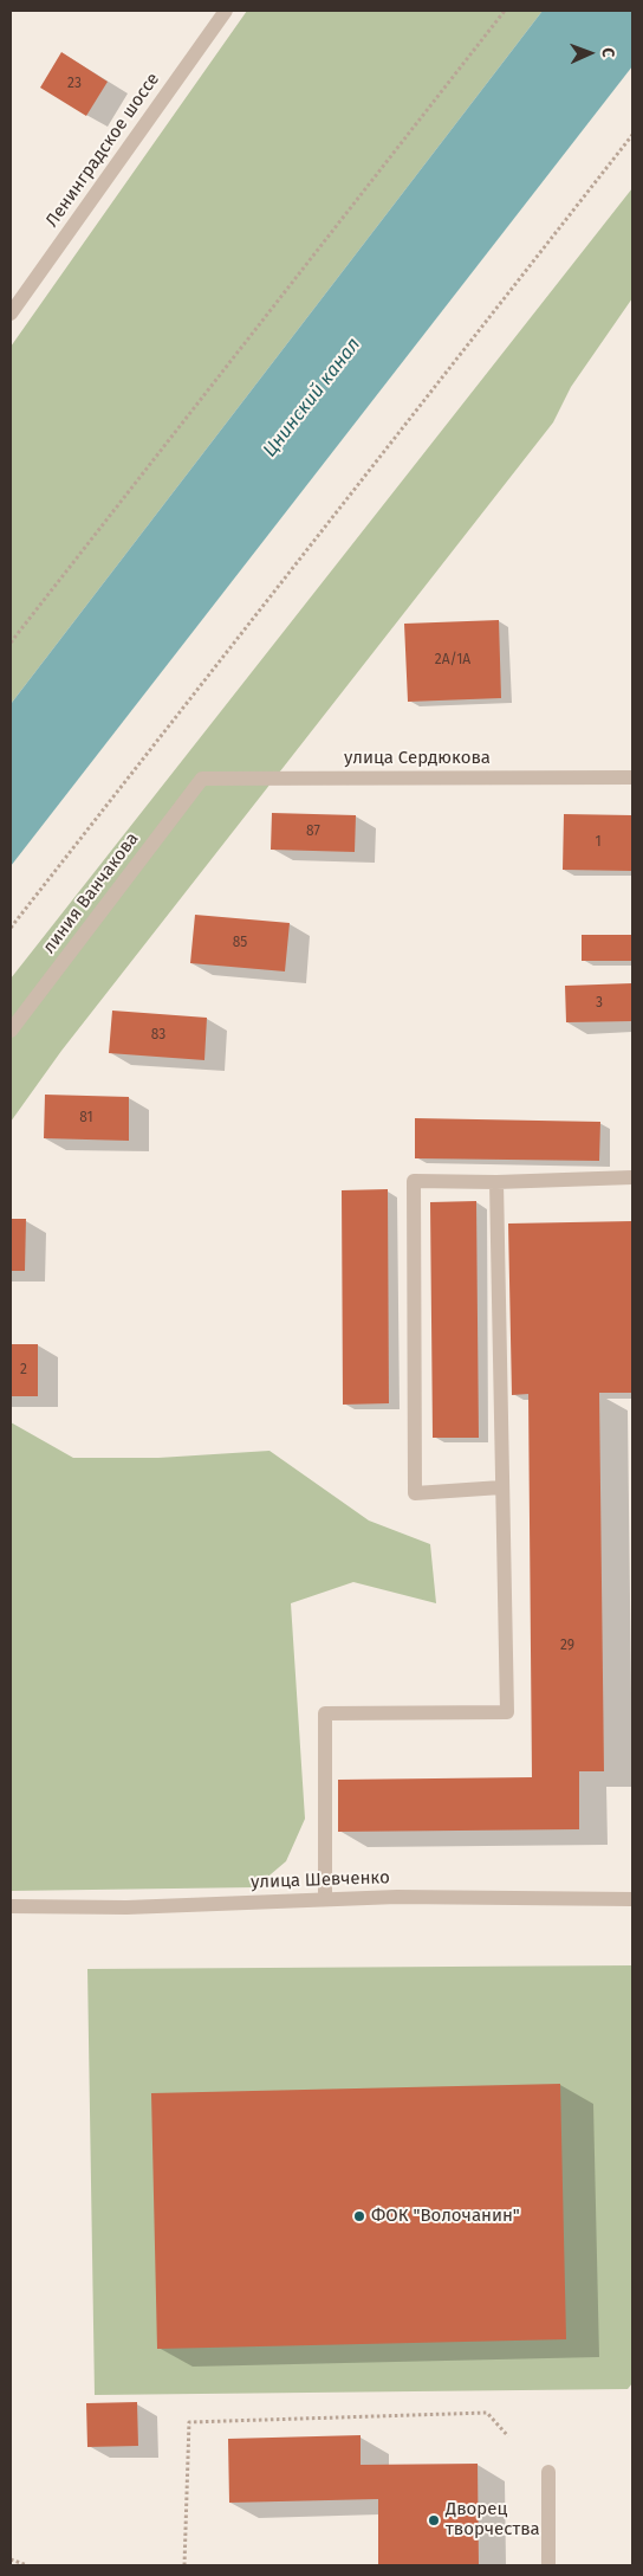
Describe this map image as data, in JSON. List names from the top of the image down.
{
  "streets": {
    "street": [
      "Ленинградское шоссе",
      "улица Сердюкова",
      "линия Ванчакова",
      "улица Шевченко"
    ]
  },
  "crossings": [
    ["улица Сердюкова", "линия Ванчакова"]
  ],
  "water": ["Цнинский канал"],
  "places": ["ФОК \"Волочанин\"", "Дворец творчества"],
  "house_numbers": [
    "23",
    "2А/1А",
    "87",
    "1",
    "85",
    "3",
    "83",
    "81",
    "2",
    "29"
  ],
  "north": "right"
}
